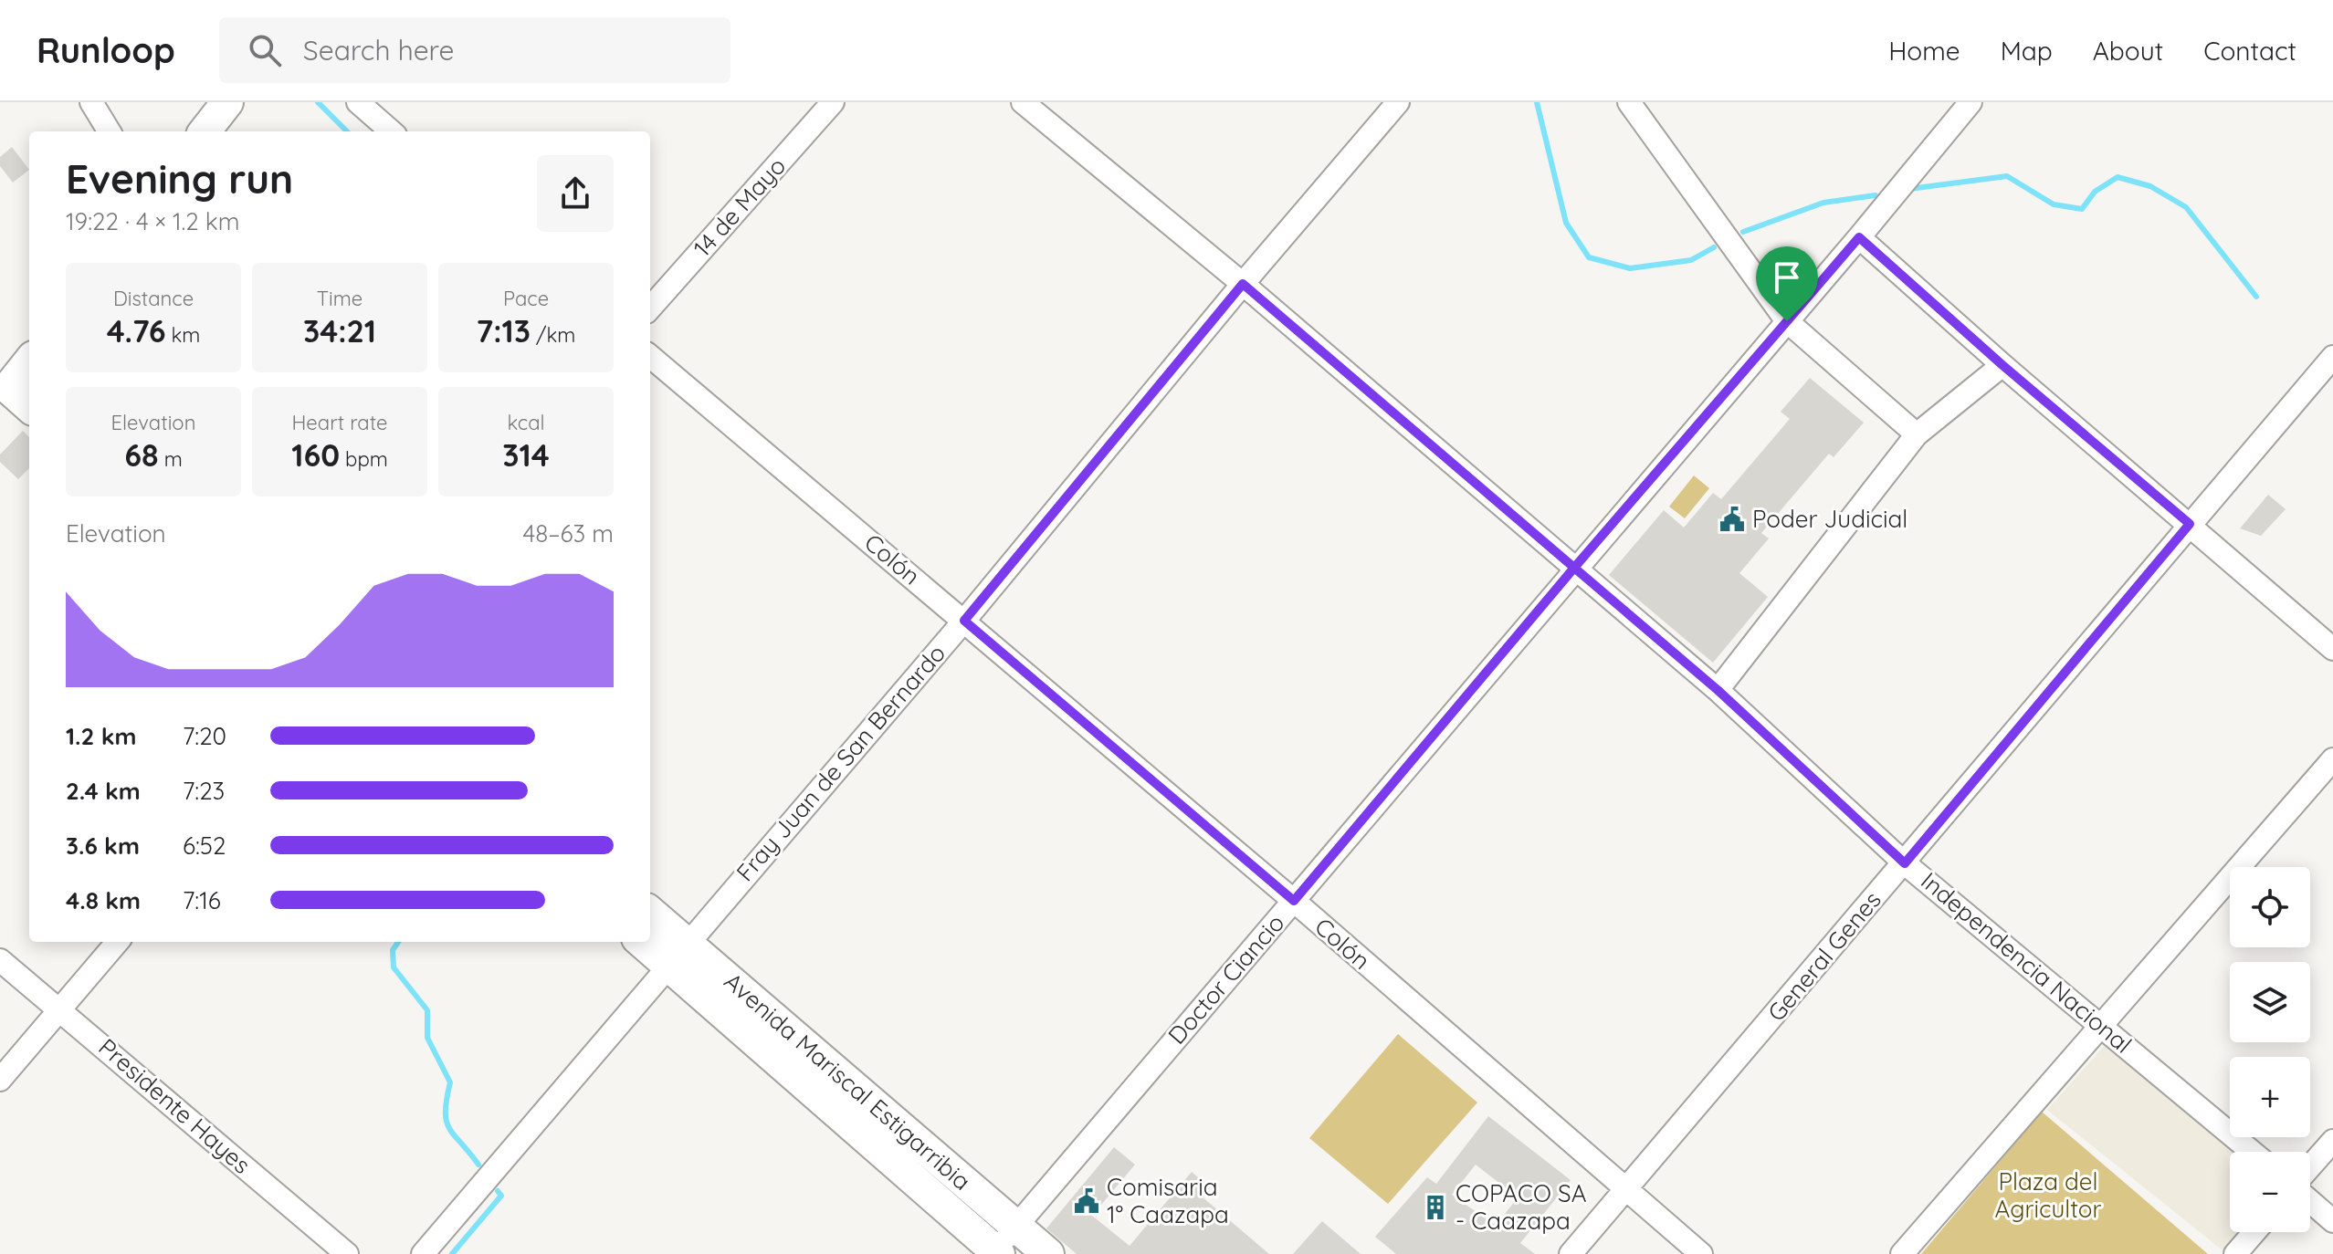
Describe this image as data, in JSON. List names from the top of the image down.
{
  "streets": {
    "main road": ["Avenida Mariscal Estigarribia"],
    "street": [
      "14 de Mayo",
      "Colón",
      "Fray Juan de San Bernardo",
      "General Genes",
      "Independencia Nacional",
      "Doctor Ciancio",
      "Presidente Hayes"
    ]
  },
  "crossings": [
    ["Colón", "Fray Juan de San Bernardo"],
    ["Colón", "General Genes"],
    ["Colón", "Doctor Ciancio"],
    ["Fray Juan de San Bernardo", "Independencia Nacional"],
    ["Fray Juan de San Bernardo", "Avenida Mariscal Estigarribia"],
    ["General Genes", "Independencia Nacional"],
    ["Independencia Nacional", "Doctor Ciancio"],
    ["Doctor Ciancio", "Avenida Mariscal Estigarribia"]
  ],
  "parks": ["Plaza del Agricultor"],
  "places": {
    "public building": ["Poder Judicial", "Comisaria 1° Caazapa"],
    "building": ["COPACO SA - Caazapa"]
  },
  "page": {
    "header": "Runloop",
    "search": "Search here",
    "nav": [
      "Home",
      "Map",
      "About",
      "Contact"
    ],
    "heading": ["Evening run", "19:22 · 4 × 1.2 km"],
    "stats": [
      ["Distance", "4.76 km"],
      ["Time", "34:21"],
      ["Pace", "7:13 /km"],
      ["Elevation", "68 m"],
      ["Heart rate", "160 bpm"],
      ["kcal", "314"]
    ],
    "chart": ["Elevation", "48–63 m"],
    "list": [
      {
        "name": "1.2 km",
        "note": "7:20"
      },
      {
        "name": "2.4 km",
        "note": "7:23"
      },
      {
        "name": "3.6 km",
        "note": "6:52"
      },
      {
        "name": "4.8 km",
        "note": "7:16"
      }
    ],
    "map_buttons": ["+", "−"]
  }
}
